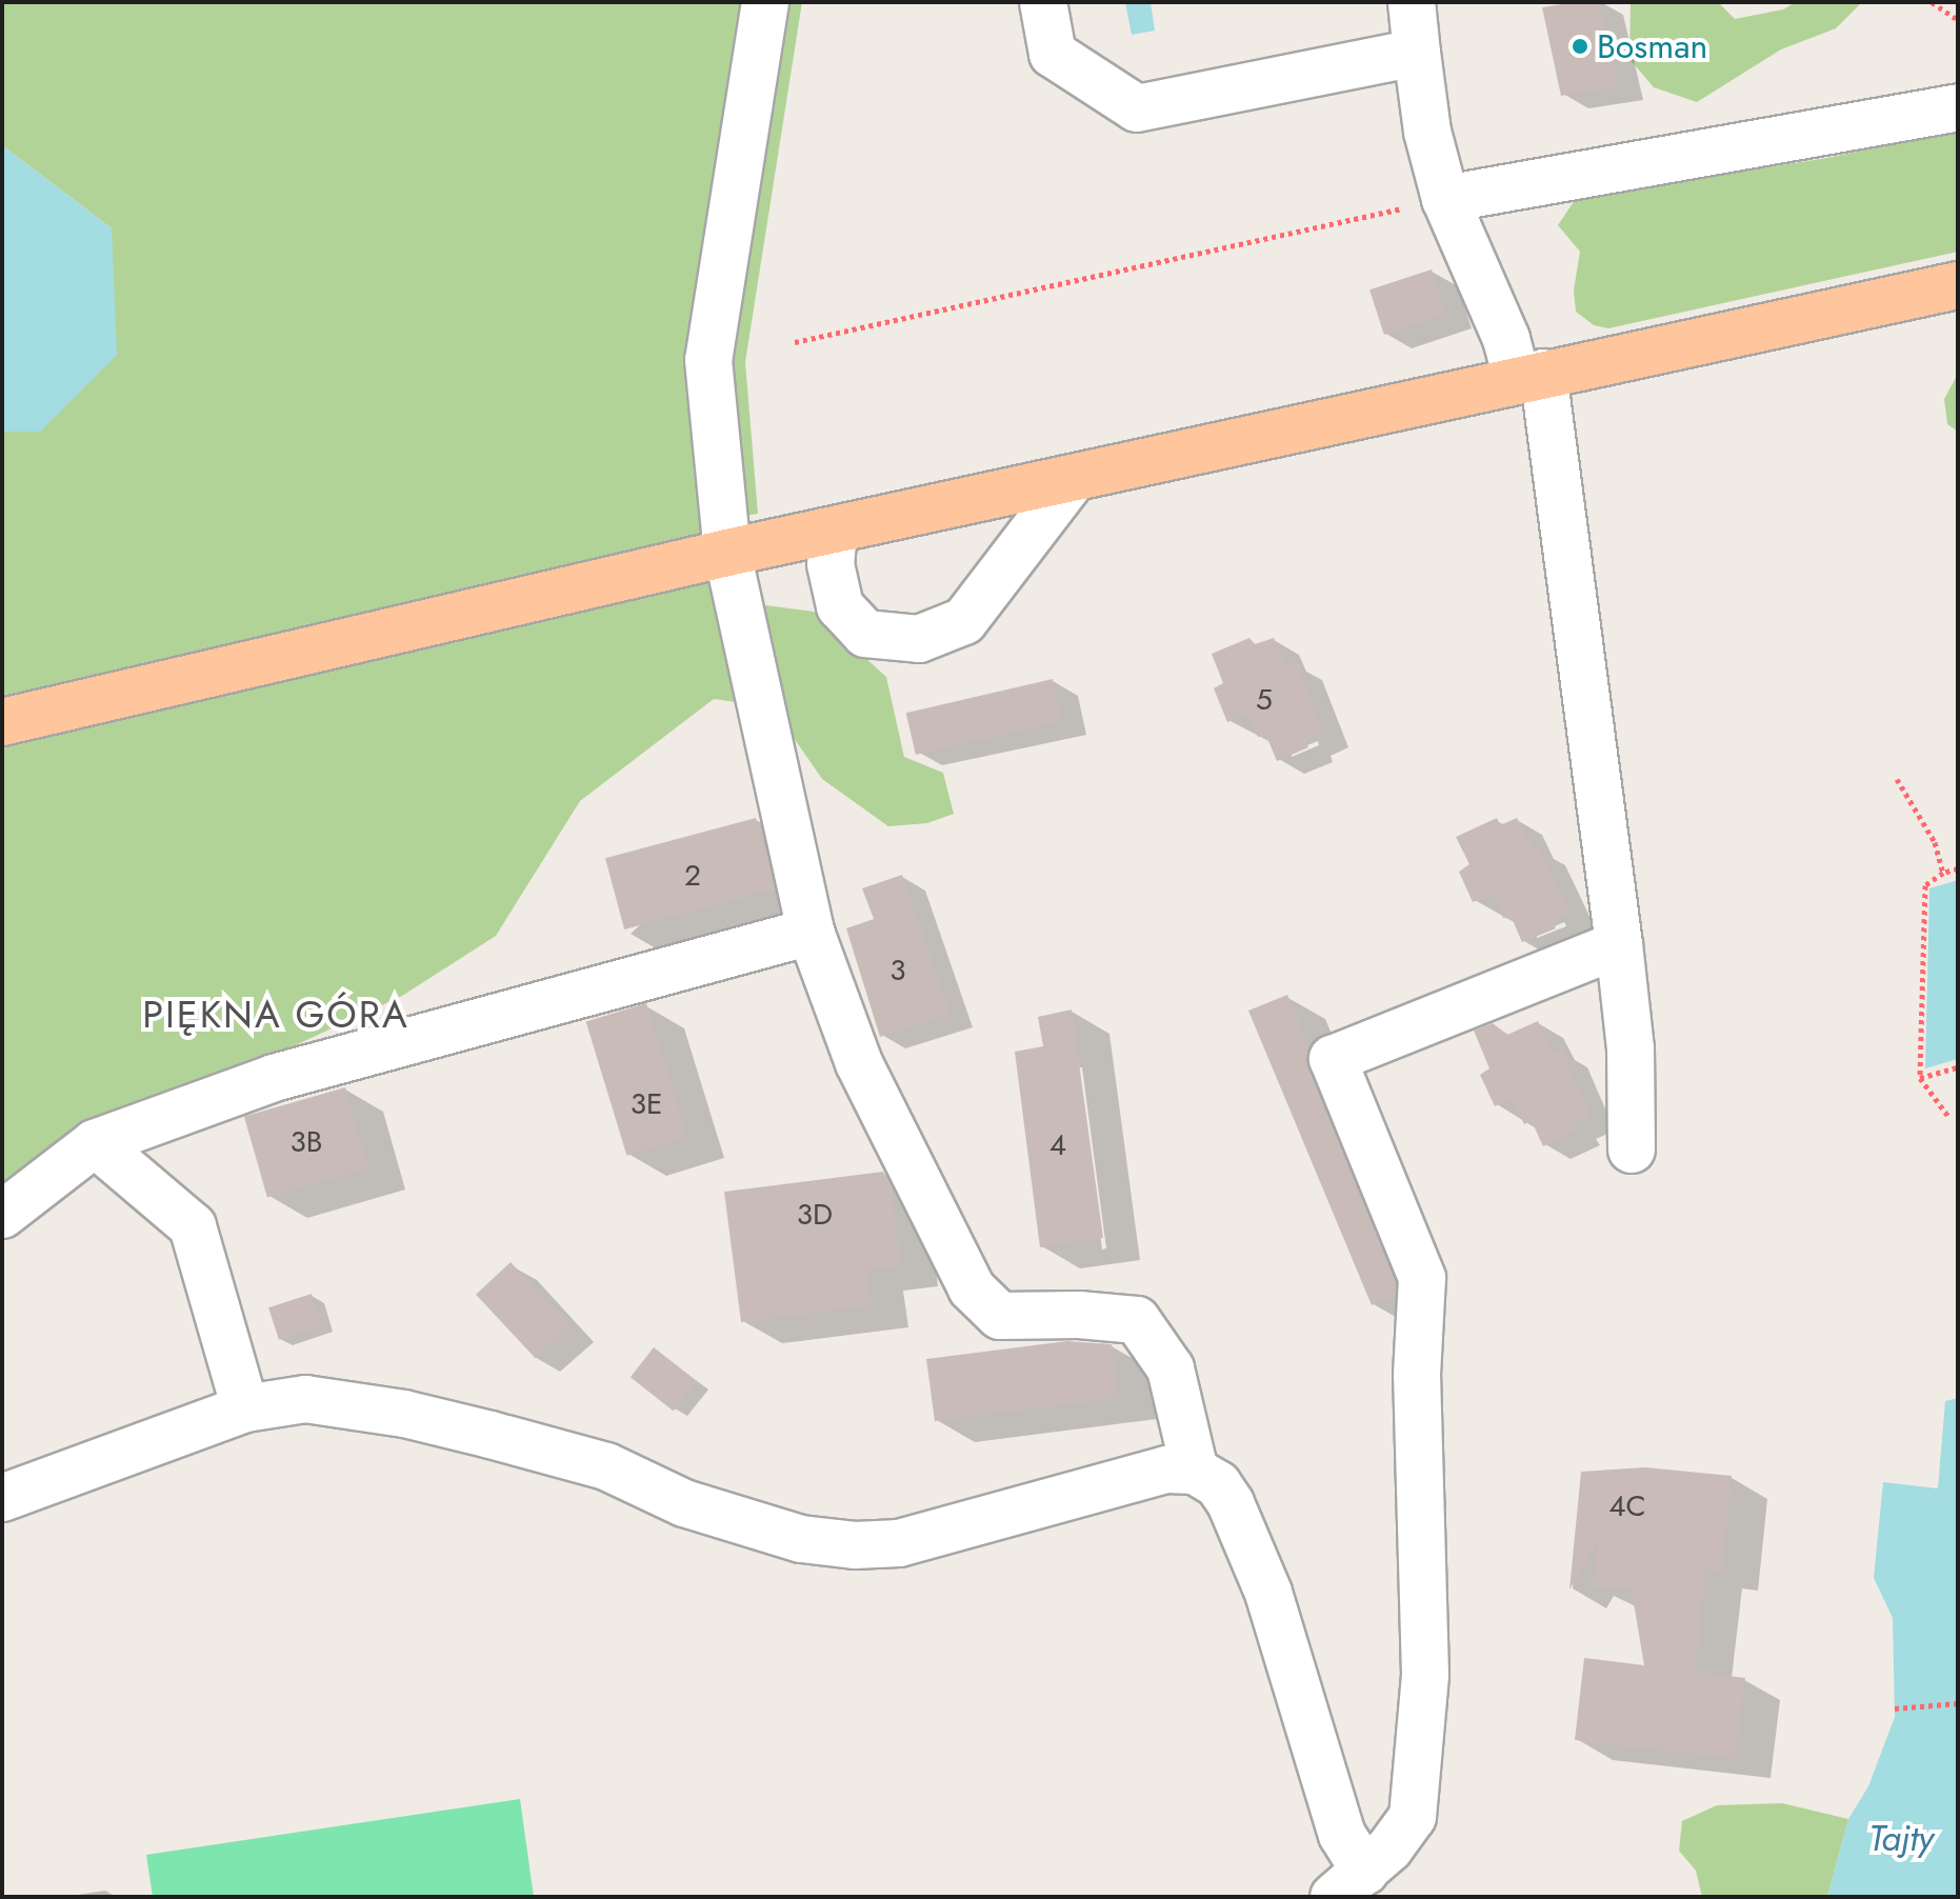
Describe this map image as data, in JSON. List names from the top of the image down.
{
  "districts": ["PIĘKNA GÓRA"],
  "water": ["Tajty"],
  "places": ["Bosman"],
  "house_numbers": [
    "5",
    "2",
    "3",
    "3E",
    "3B",
    "4",
    "3D",
    "4C"
  ]
}
